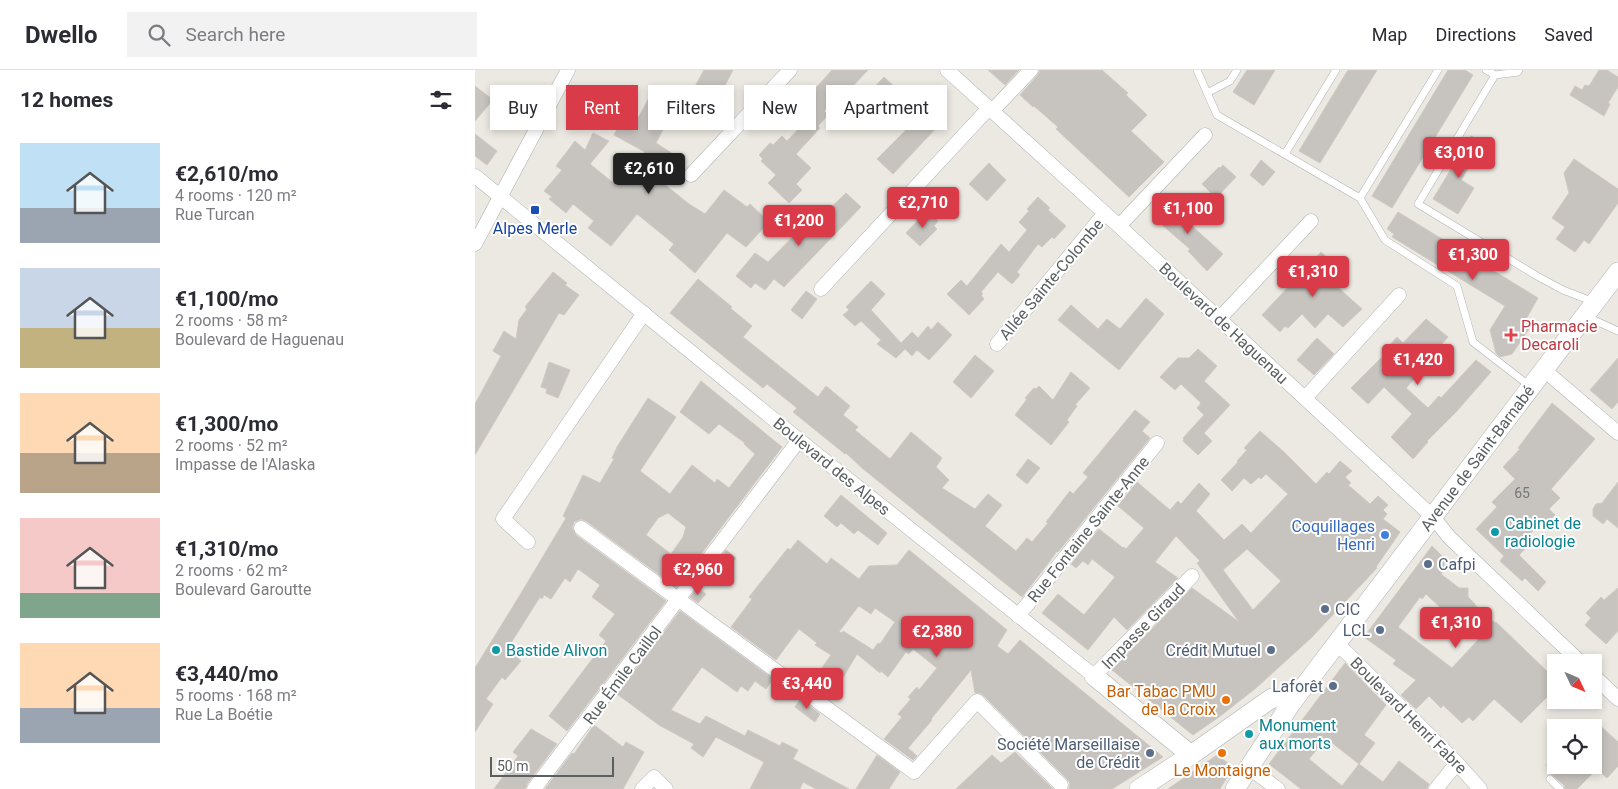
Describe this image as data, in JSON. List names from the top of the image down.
{
  "streets": {
    "main road": ["Avenue de Saint-Barnabé", "Boulevard des Alpes"],
    "street": [
      "Allée Sainte-Colombe",
      "Boulevard de Haguenau",
      "Rue Fontaine Sainte-Anne",
      "Impasse Giraud",
      "Rue Émile Caillol",
      "Boulevard Henri Fabre"
    ]
  },
  "crossings": [
    ["Allée Sainte-Colombe", "Boulevard de Haguenau"],
    ["Boulevard de Haguenau", "Avenue de Saint-Barnabé"],
    ["Avenue de Saint-Barnabé", "Boulevard Henri Fabre"],
    ["Boulevard des Alpes", "Rue Fontaine Sainte-Anne"],
    ["Boulevard des Alpes", "Impasse Giraud"],
    ["Boulevard des Alpes", "Rue Émile Caillol"]
  ],
  "places": {
    "transit": ["Alpes Merle"],
    "health": ["Pharmacie Decaroli"],
    "other": [
      "Cabinet de radiologie",
      "Coquillages Henri",
      "Cafpi",
      "CIC",
      "LCL",
      "Bastide Alivon",
      "Crédit Mutuel",
      "Laforêt",
      "Bar Tabac PMU de la Croix",
      "Monument aux morts",
      "Société Marseillaise de Crédit",
      "Le Montaigne"
    ]
  },
  "house_numbers": ["65"],
  "scale_bar": "50 m",
  "north": "bottom right",
  "page": {
    "header": "Dwello",
    "search": "Search here",
    "nav": ["Map", "Directions", "Saved"],
    "heading": "12 homes",
    "chip": [
      "Buy",
      "Rent",
      "Filters",
      "New",
      "Apartment"
    ],
    "list": [
      {
        "name": "€2,610/mo",
        "note": "4 rooms · 120 m² · Rue Turcan"
      },
      {
        "name": "€1,100/mo",
        "note": "2 rooms · 58 m² · Boulevard de Haguenau"
      },
      {
        "name": "€1,300/mo",
        "note": "2 rooms · 52 m² · Impasse de l'Alaska"
      },
      {
        "name": "€1,310/mo",
        "note": "2 rooms · 62 m² · Boulevard Garoutte"
      },
      {
        "name": "€3,440/mo",
        "note": "5 rooms · 168 m² · Rue La Boétie"
      }
    ],
    "price": [
      "€3,010",
      "€2,610",
      "€2,710",
      "€1,100",
      "€1,200",
      "€1,300",
      "€1,310",
      "€1,420",
      "€2,960",
      "€1,310",
      "€2,380",
      "€3,440"
    ],
    "scale": "50 m"
  }
}
